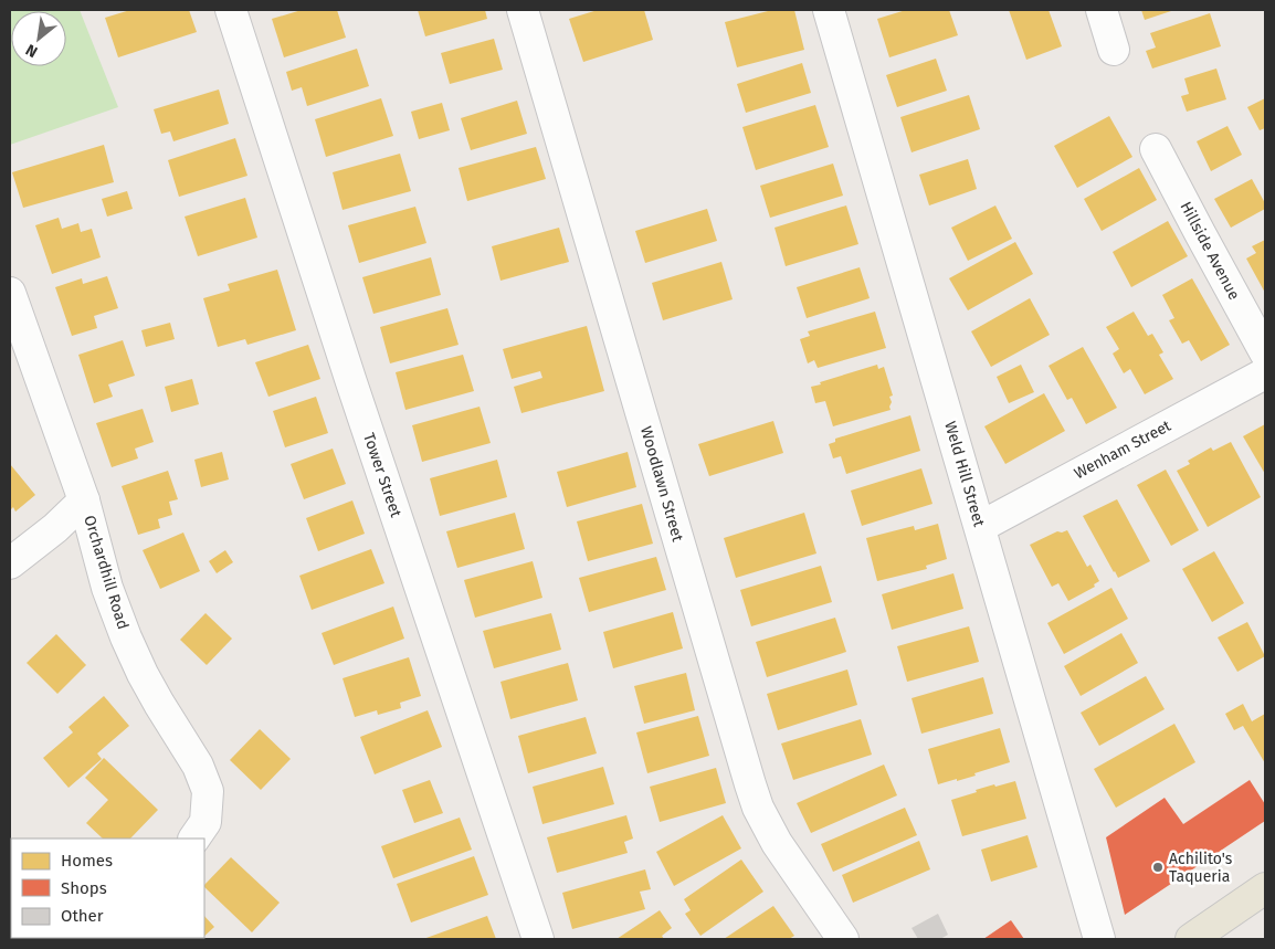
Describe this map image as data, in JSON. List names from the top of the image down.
{
  "streets": {
    "street": [
      "Hillside Avenue",
      "Wenham Street",
      "Weld Hill Street",
      "Tower Street",
      "Woodlawn Street",
      "Orchardhill Road"
    ]
  },
  "crossings": [
    ["Wenham Street", "Weld Hill Street"]
  ],
  "places": ["Achilito's Taqueria"],
  "legend": ["Homes", "Shops", "Other"],
  "north": "bottom left"
}
